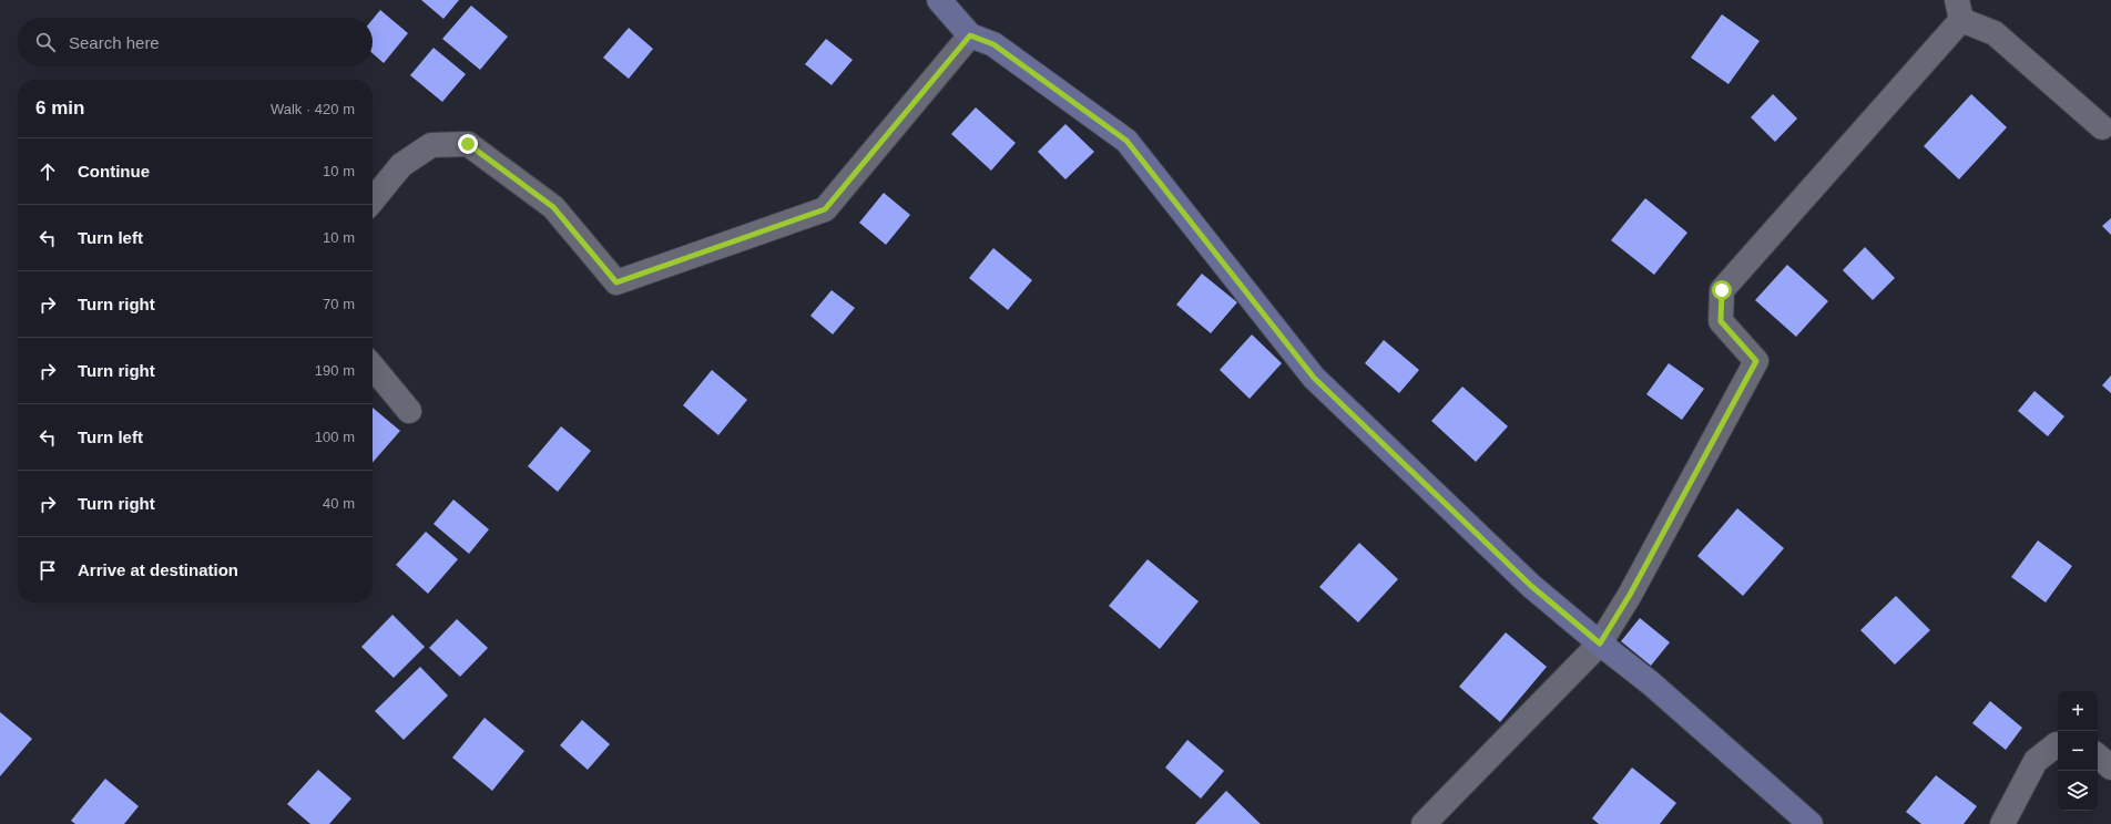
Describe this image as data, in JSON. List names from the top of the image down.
{
  "page": {
    "search": "Search here",
    "heading": ["6 min", "Walk · 420 m"],
    "list": [
      ["Continue", "10 m"],
      ["Turn left", "10 m"],
      ["Turn right", "70 m"],
      ["Turn right", "190 m"],
      ["Turn left", "100 m"],
      ["Turn right", "40 m"],
      "Arrive at destination"
    ],
    "map_buttons": ["+", "−"]
  }
}
